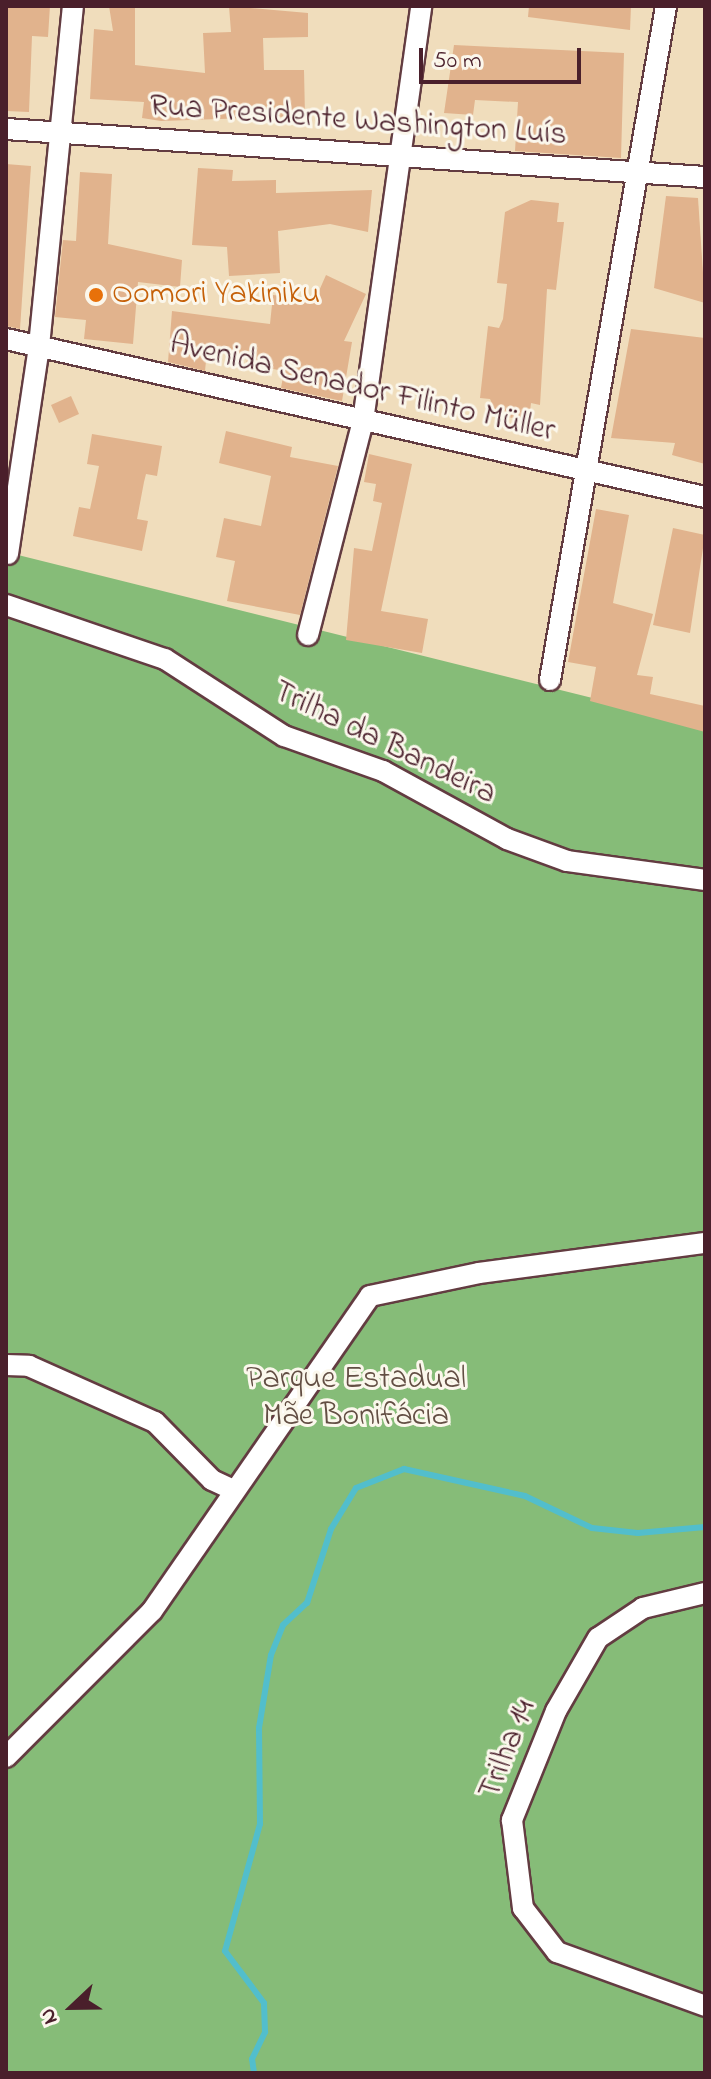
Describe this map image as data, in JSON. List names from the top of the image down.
{
  "streets": {
    "street": [
      "Rua Presidente Washington Luís",
      "Avenida Senador Filinto Müller",
      "Trilha da Bandeira",
      "Trilha 14"
    ]
  },
  "parks": ["Parque Estadual Mãe Bonifácia"],
  "places": ["Oomori Yakiniku"],
  "scale_bar": "50 m",
  "north": "left"
}
